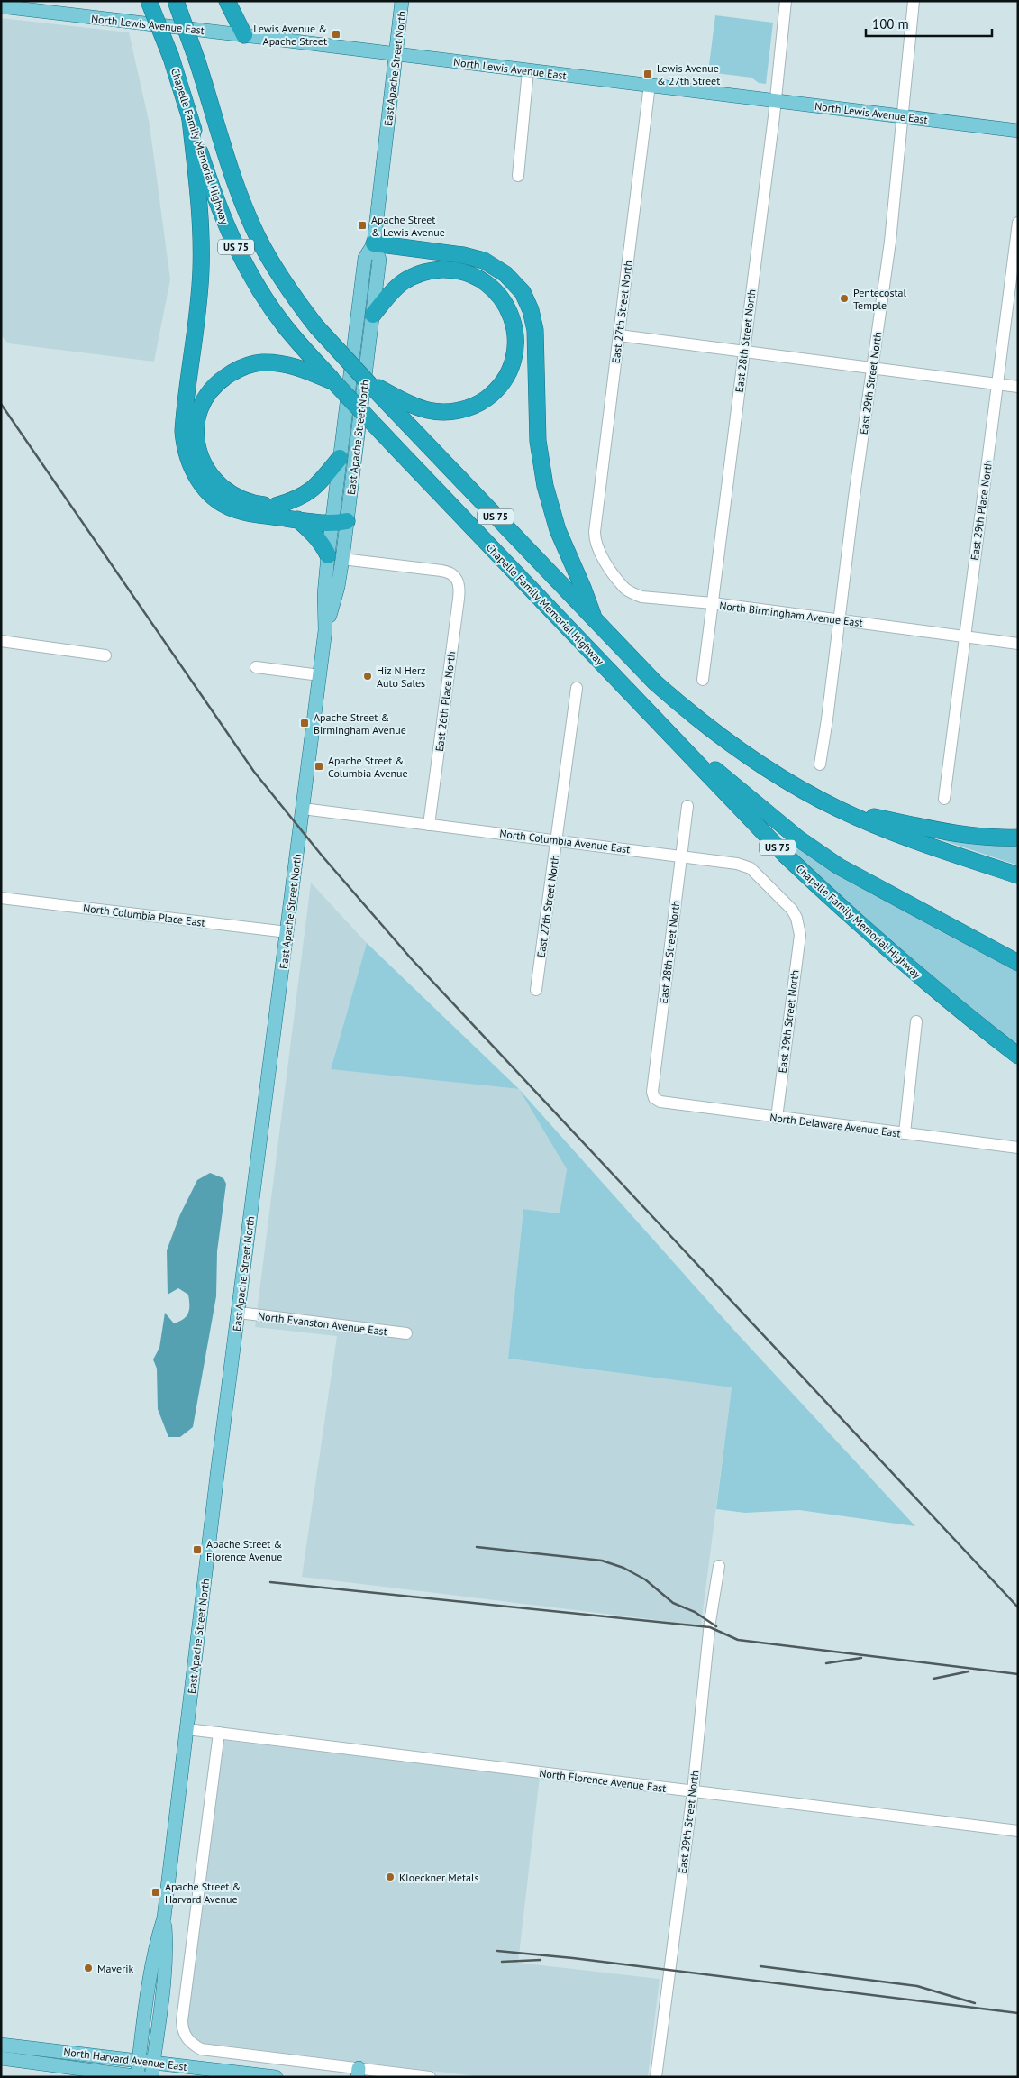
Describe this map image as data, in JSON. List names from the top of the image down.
{
  "streets": {
    "highway": ["Chapelle Family Memorial Highway", "US 75"],
    "main road": ["North Lewis Avenue East", "East Apache Street North", "North Harvard Avenue East"],
    "street": [
      "East 27th Street North",
      "East 28th Street North",
      "East 29th Street North",
      "East 29th Place North",
      "North Birmingham Avenue East",
      "East 26th Place North",
      "North Columbia Avenue East",
      "North Columbia Place East",
      "North Delaware Avenue East",
      "North Evanston Avenue East",
      "North Florence Avenue East"
    ]
  },
  "crossings": [
    ["North Lewis Avenue East", "East Apache Street North"],
    ["North Lewis Avenue East", "East 27th Street North"],
    ["North Lewis Avenue East", "East 28th Street North"],
    ["North Lewis Avenue East", "East 29th Street North"],
    ["East Apache Street North", "East 26th Place North"],
    ["East Apache Street North", "North Columbia Avenue East"],
    ["East Apache Street North", "North Columbia Place East"],
    ["East Apache Street North", "North Evanston Avenue East"],
    ["East Apache Street North", "North Florence Avenue East"],
    ["East Apache Street North", "North Harvard Avenue East"],
    ["East 27th Street North", "North Birmingham Avenue East"],
    ["East 27th Street North", "North Columbia Avenue East"],
    ["East 28th Street North", "North Birmingham Avenue East"],
    ["East 28th Street North", "North Columbia Avenue East"],
    ["East 28th Street North", "North Delaware Avenue East"],
    ["East 29th Street North", "North Birmingham Avenue East"],
    ["East 29th Street North", "North Columbia Avenue East"],
    ["East 29th Street North", "North Delaware Avenue East"],
    ["East 29th Street North", "North Florence Avenue East"],
    ["East 29th Place North", "North Birmingham Avenue East"],
    ["East 26th Place North", "North Columbia Avenue East"],
    ["North Florence Avenue East", "North Harvard Avenue East"]
  ],
  "places": {
    "transit": [
      "Lewis Avenue & Apache Street",
      "Lewis Avenue & 27th Street",
      "Apache Street & Lewis Avenue",
      "Apache Street & Birmingham Avenue",
      "Apache Street & Columbia Avenue",
      "Apache Street & Florence Avenue",
      "Apache Street & Harvard Avenue"
    ],
    "other": [
      "Pentecostal Temple",
      "Hiz N Herz Auto Sales",
      "Kloeckner Metals",
      "Maverik"
    ]
  },
  "scale_bar": "100 m"
}
